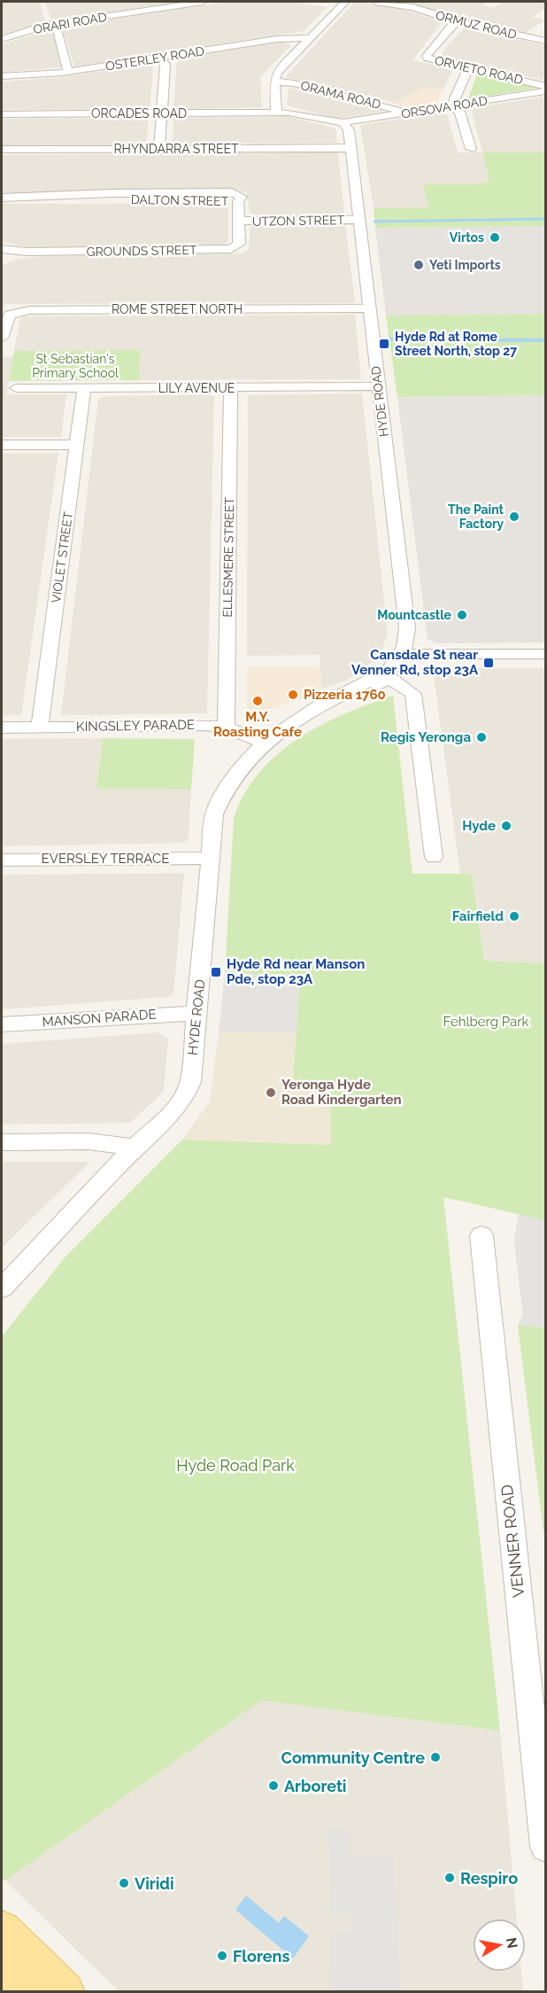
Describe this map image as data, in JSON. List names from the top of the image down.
{
  "streets": {
    "street": [
      "ORARI ROAD",
      "ORMUZ ROAD",
      "OSTERLEY ROAD",
      "ORVIETO ROAD",
      "ORAMA ROAD",
      "ORSOVA ROAD",
      "ORCADES ROAD",
      "RHYNDARRA STREET",
      "DALTON STREET",
      "UTZON STREET",
      "GROUNDS STREET",
      "ROME STREET NORTH",
      "LILY AVENUE",
      "HYDE ROAD",
      "VIOLET STREET",
      "ELLESMERE STREET",
      "KINGSLEY PARADE",
      "EVERSLEY TERRACE",
      "MANSON PARADE",
      "VENNER ROAD"
    ]
  },
  "crossings": [
    ["ORMUZ ROAD", "ORVIETO ROAD"],
    ["ORAMA ROAD", "ORSOVA ROAD"],
    ["ORSOVA ROAD", "ORCADES ROAD"],
    ["ORSOVA ROAD", "HYDE ROAD"],
    ["ORCADES ROAD", "HYDE ROAD"],
    ["RHYNDARRA STREET", "HYDE ROAD"],
    ["DALTON STREET", "GROUNDS STREET"],
    ["UTZON STREET", "GROUNDS STREET"],
    ["UTZON STREET", "HYDE ROAD"],
    ["ROME STREET NORTH", "HYDE ROAD"],
    ["LILY AVENUE", "HYDE ROAD"],
    ["LILY AVENUE", "VIOLET STREET"],
    ["LILY AVENUE", "ELLESMERE STREET"],
    ["HYDE ROAD", "KINGSLEY PARADE"],
    ["HYDE ROAD", "EVERSLEY TERRACE"],
    ["HYDE ROAD", "MANSON PARADE"],
    ["VIOLET STREET", "KINGSLEY PARADE"],
    ["ELLESMERE STREET", "KINGSLEY PARADE"]
  ],
  "parks": ["St Sebastian's Primary School", "Fehlberg Park", "Hyde Road Park"],
  "places": {
    "other": [
      "Virtos",
      "Yeti Imports",
      "The Paint Factory",
      "Mountcastle",
      "Pizzeria 1760",
      "M.Y. Roasting Cafe",
      "Regis Yeronga",
      "Hyde",
      "Fairfield",
      "Yeronga Hyde Road Kindergarten",
      "Community Centre",
      "Arboreti",
      "Respiro",
      "Viridi",
      "Florens"
    ],
    "transit": ["Hyde Rd at Rome Street North, stop 27", "Cansdale St near Venner Rd, stop 23A", "Hyde Rd near Manson Pde, stop 23A"]
  },
  "north": "right"
}
